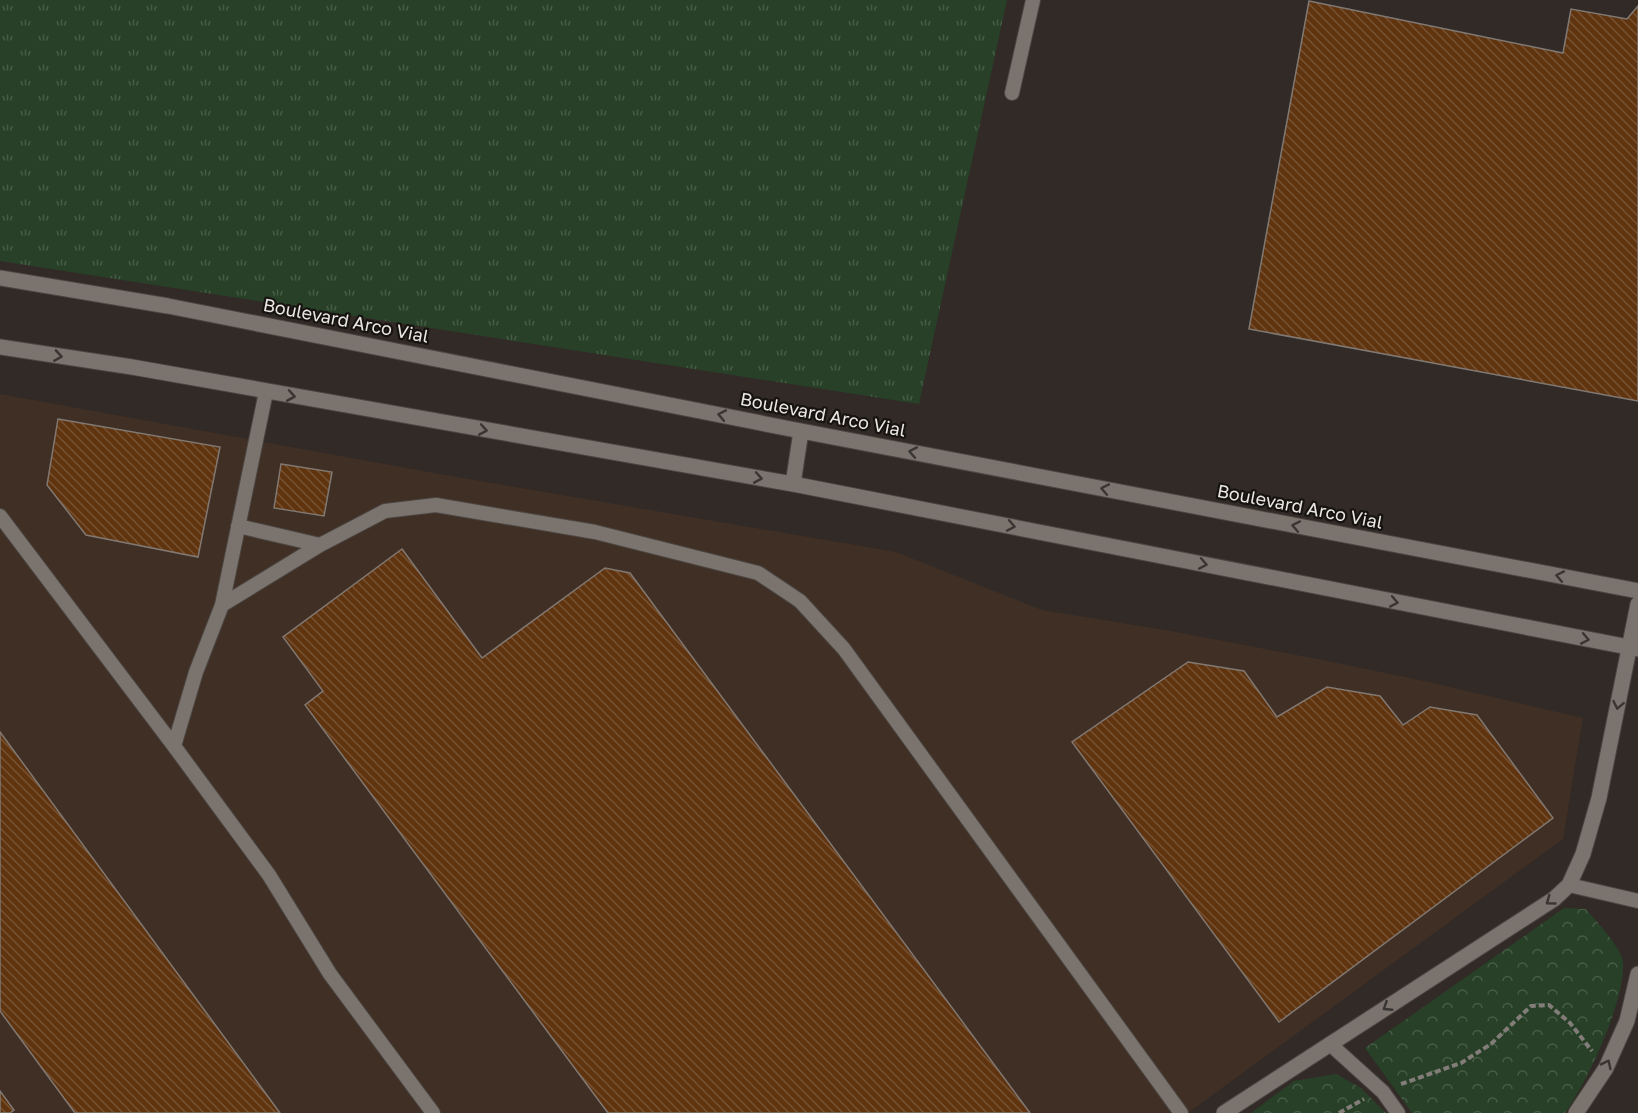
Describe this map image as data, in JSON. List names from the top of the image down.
{
  "streets": {
    "street": ["Boulevard Arco Vial"]
  }
}
